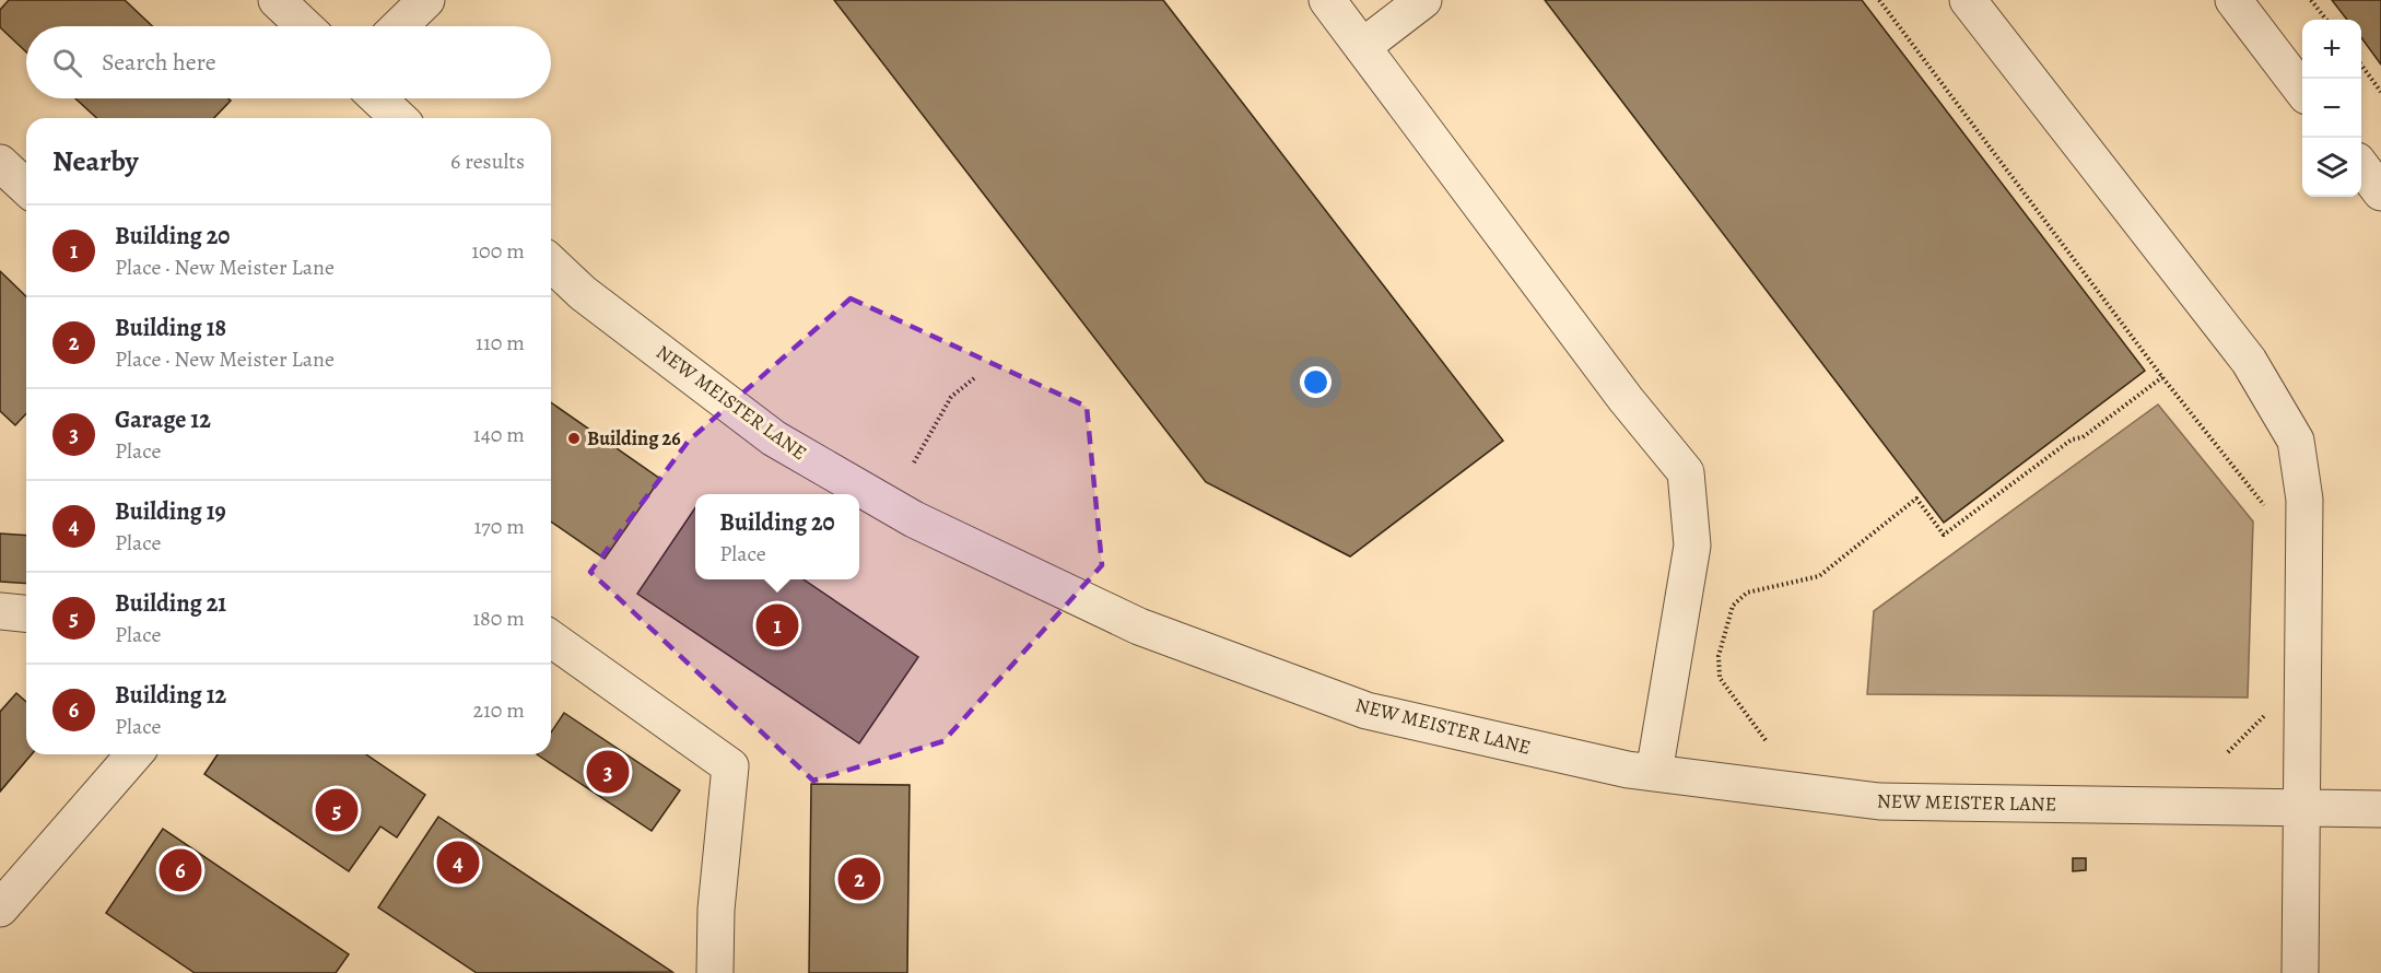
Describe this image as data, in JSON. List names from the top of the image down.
{
  "streets": {
    "street": ["NEW MEISTER LANE"]
  },
  "places": ["Building 26"],
  "page": {
    "map_buttons": ["+", "−"],
    "search": "Search here",
    "heading": ["Nearby", "6 results"],
    "list": [
      {
        "mark": "1",
        "name": "Building 20",
        "note": "Place · New Meister Lane",
        "value": "100 m"
      },
      {
        "mark": "2",
        "name": "Building 18",
        "note": "Place · New Meister Lane",
        "value": "110 m"
      },
      {
        "mark": "3",
        "name": "Garage 12",
        "note": "Place",
        "value": "140 m"
      },
      {
        "mark": "4",
        "name": "Building 19",
        "note": "Place",
        "value": "170 m"
      },
      {
        "mark": "5",
        "name": "Building 21",
        "note": "Place",
        "value": "180 m"
      },
      {
        "mark": "6",
        "name": "Building 12",
        "note": "Place",
        "value": "210 m"
      }
    ],
    "popup": ["Building 20", "Place"],
    "pins": [
      "1",
      "3",
      "5",
      "4",
      "6",
      "2"
    ]
  }
}
